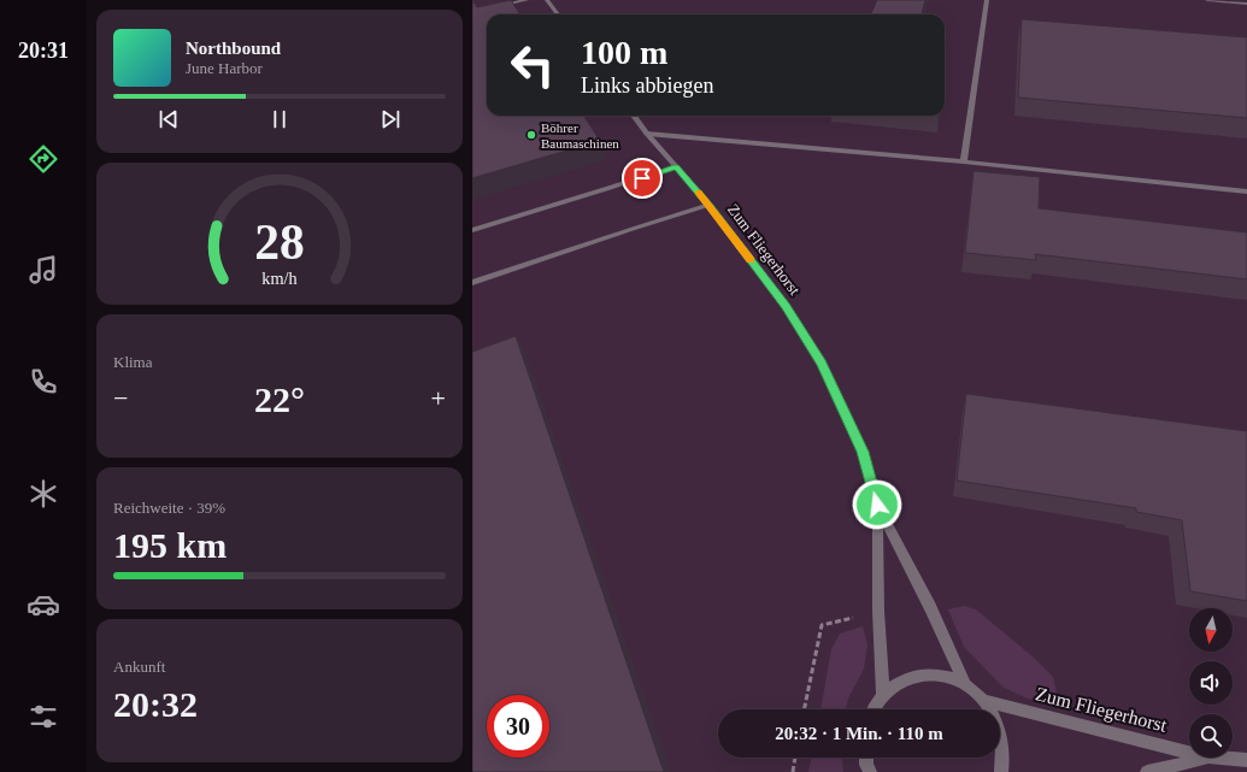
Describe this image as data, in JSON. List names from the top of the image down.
{
  "streets": {
    "street": ["Zum Fliegerhorst"]
  },
  "places": ["Böhrer Baumaschinen"],
  "north": "bottom",
  "page": {
    "tabs": "20:31",
    "turn": ["100 m", "Links abbiegen"],
    "song": ["Northbound", "June Harbor"],
    "tile": [
      "Klima",
      ["Reichweite · 39%", "195 km"],
      ["Ankunft", "20:32"]
    ],
    "heat": ["−", "22°", "+"],
    "limit": "30",
    "trip": "20:32 · 1 Min. · 110 m",
    "gauge": ["28", "km/h"]
  }
}
